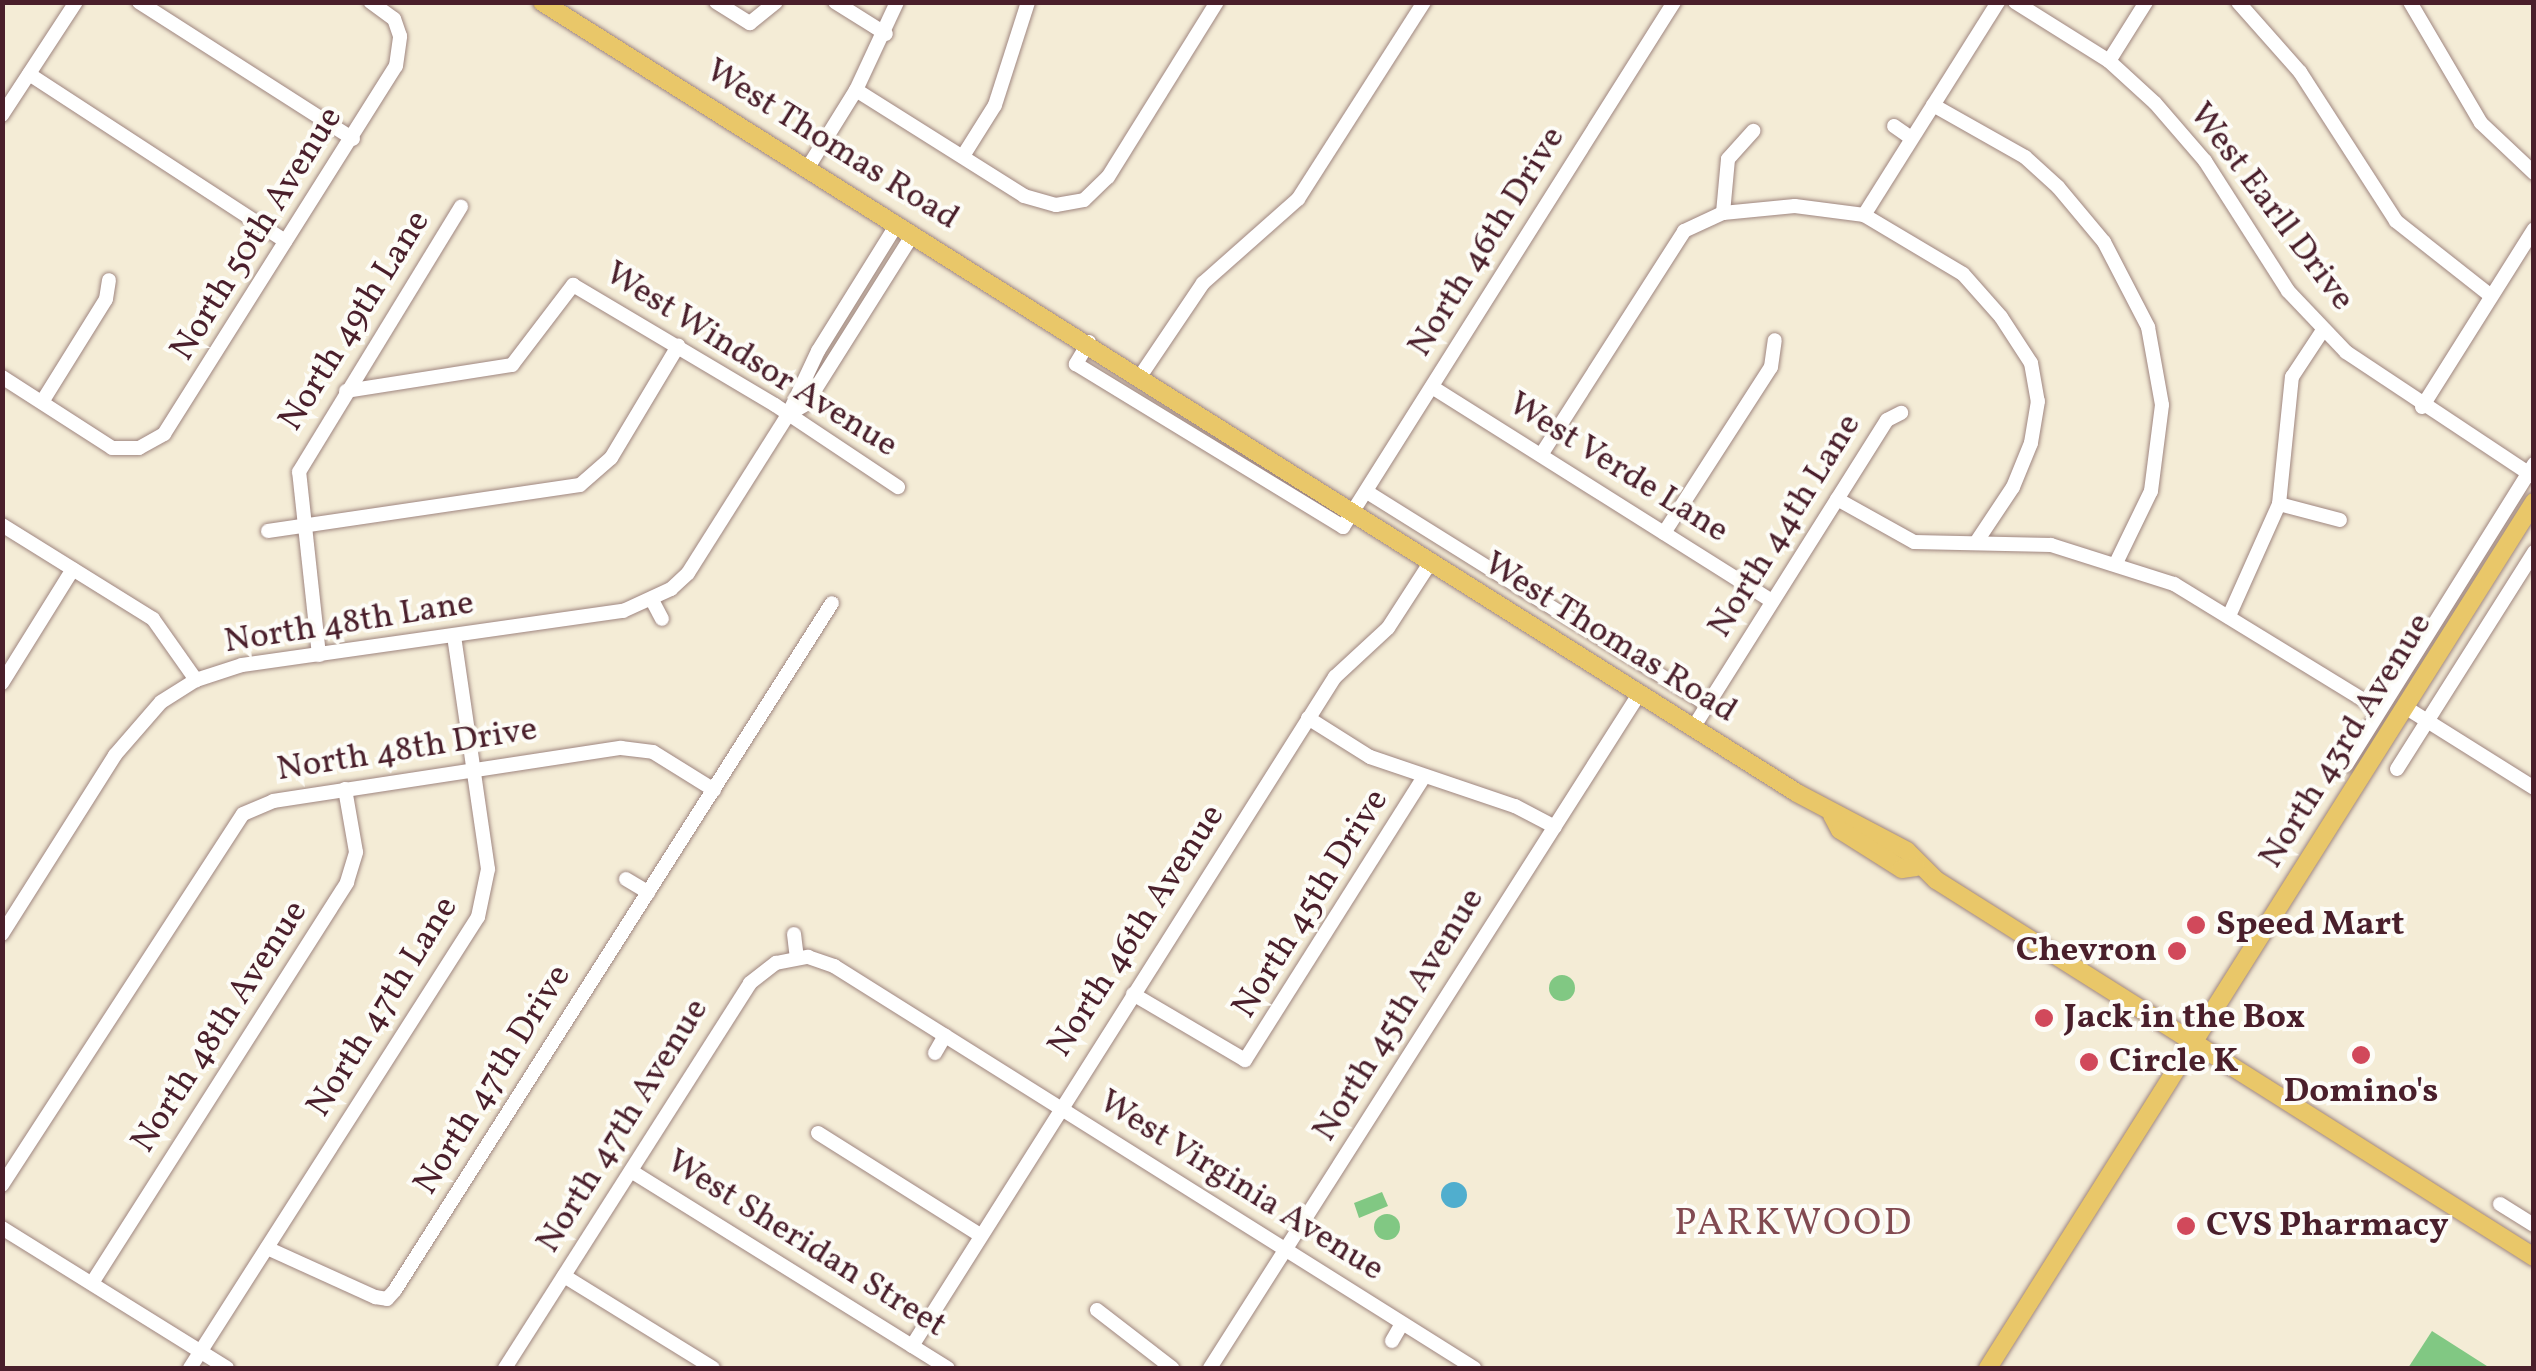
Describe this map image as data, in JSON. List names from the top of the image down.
{
  "streets": {
    "main road": ["West Thomas Road", "North 43rd Avenue"],
    "street": [
      "West Earll Drive",
      "North 50th Avenue",
      "North 46th Drive",
      "North 49th Lane",
      "West Windsor Avenue",
      "West Verde Lane",
      "North 44th Lane",
      "North 48th Lane",
      "North 48th Drive",
      "North 45th Drive",
      "North 46th Avenue",
      "North 47th Lane",
      "North 45th Avenue",
      "North 48th Avenue",
      "North 47th Drive",
      "North 47th Avenue",
      "West Virginia Avenue",
      "West Sheridan Street"
    ]
  },
  "crossings": [
    ["West Thomas Road", "North 46th Drive"],
    ["West Thomas Road", "North 44th Lane"],
    ["West Thomas Road", "North 43rd Avenue"],
    ["West Thomas Road", "North 46th Avenue"],
    ["West Thomas Road", "North 45th Avenue"],
    ["West Earll Drive", "North 43rd Avenue"],
    ["North 46th Drive", "West Verde Lane"],
    ["North 49th Lane", "West Windsor Avenue"],
    ["North 49th Lane", "North 48th Lane"],
    ["West Verde Lane", "North 44th Lane"],
    ["North 48th Lane", "North 47th Lane"],
    ["North 48th Drive", "North 47th Lane"],
    ["North 48th Drive", "North 48th Avenue"],
    ["North 48th Drive", "North 47th Drive"],
    ["North 45th Drive", "North 46th Avenue"],
    ["North 46th Avenue", "West Virginia Avenue"],
    ["North 46th Avenue", "West Sheridan Street"],
    ["North 47th Lane", "North 47th Drive"],
    ["North 45th Avenue", "West Virginia Avenue"],
    ["North 47th Avenue", "West Virginia Avenue"],
    ["North 47th Avenue", "West Sheridan Street"]
  ],
  "districts": ["PARKWOOD"],
  "places": [
    "Speed Mart",
    "Chevron",
    "Jack in the Box",
    "Domino's",
    "Circle K",
    "CVS Pharmacy"
  ]
}
